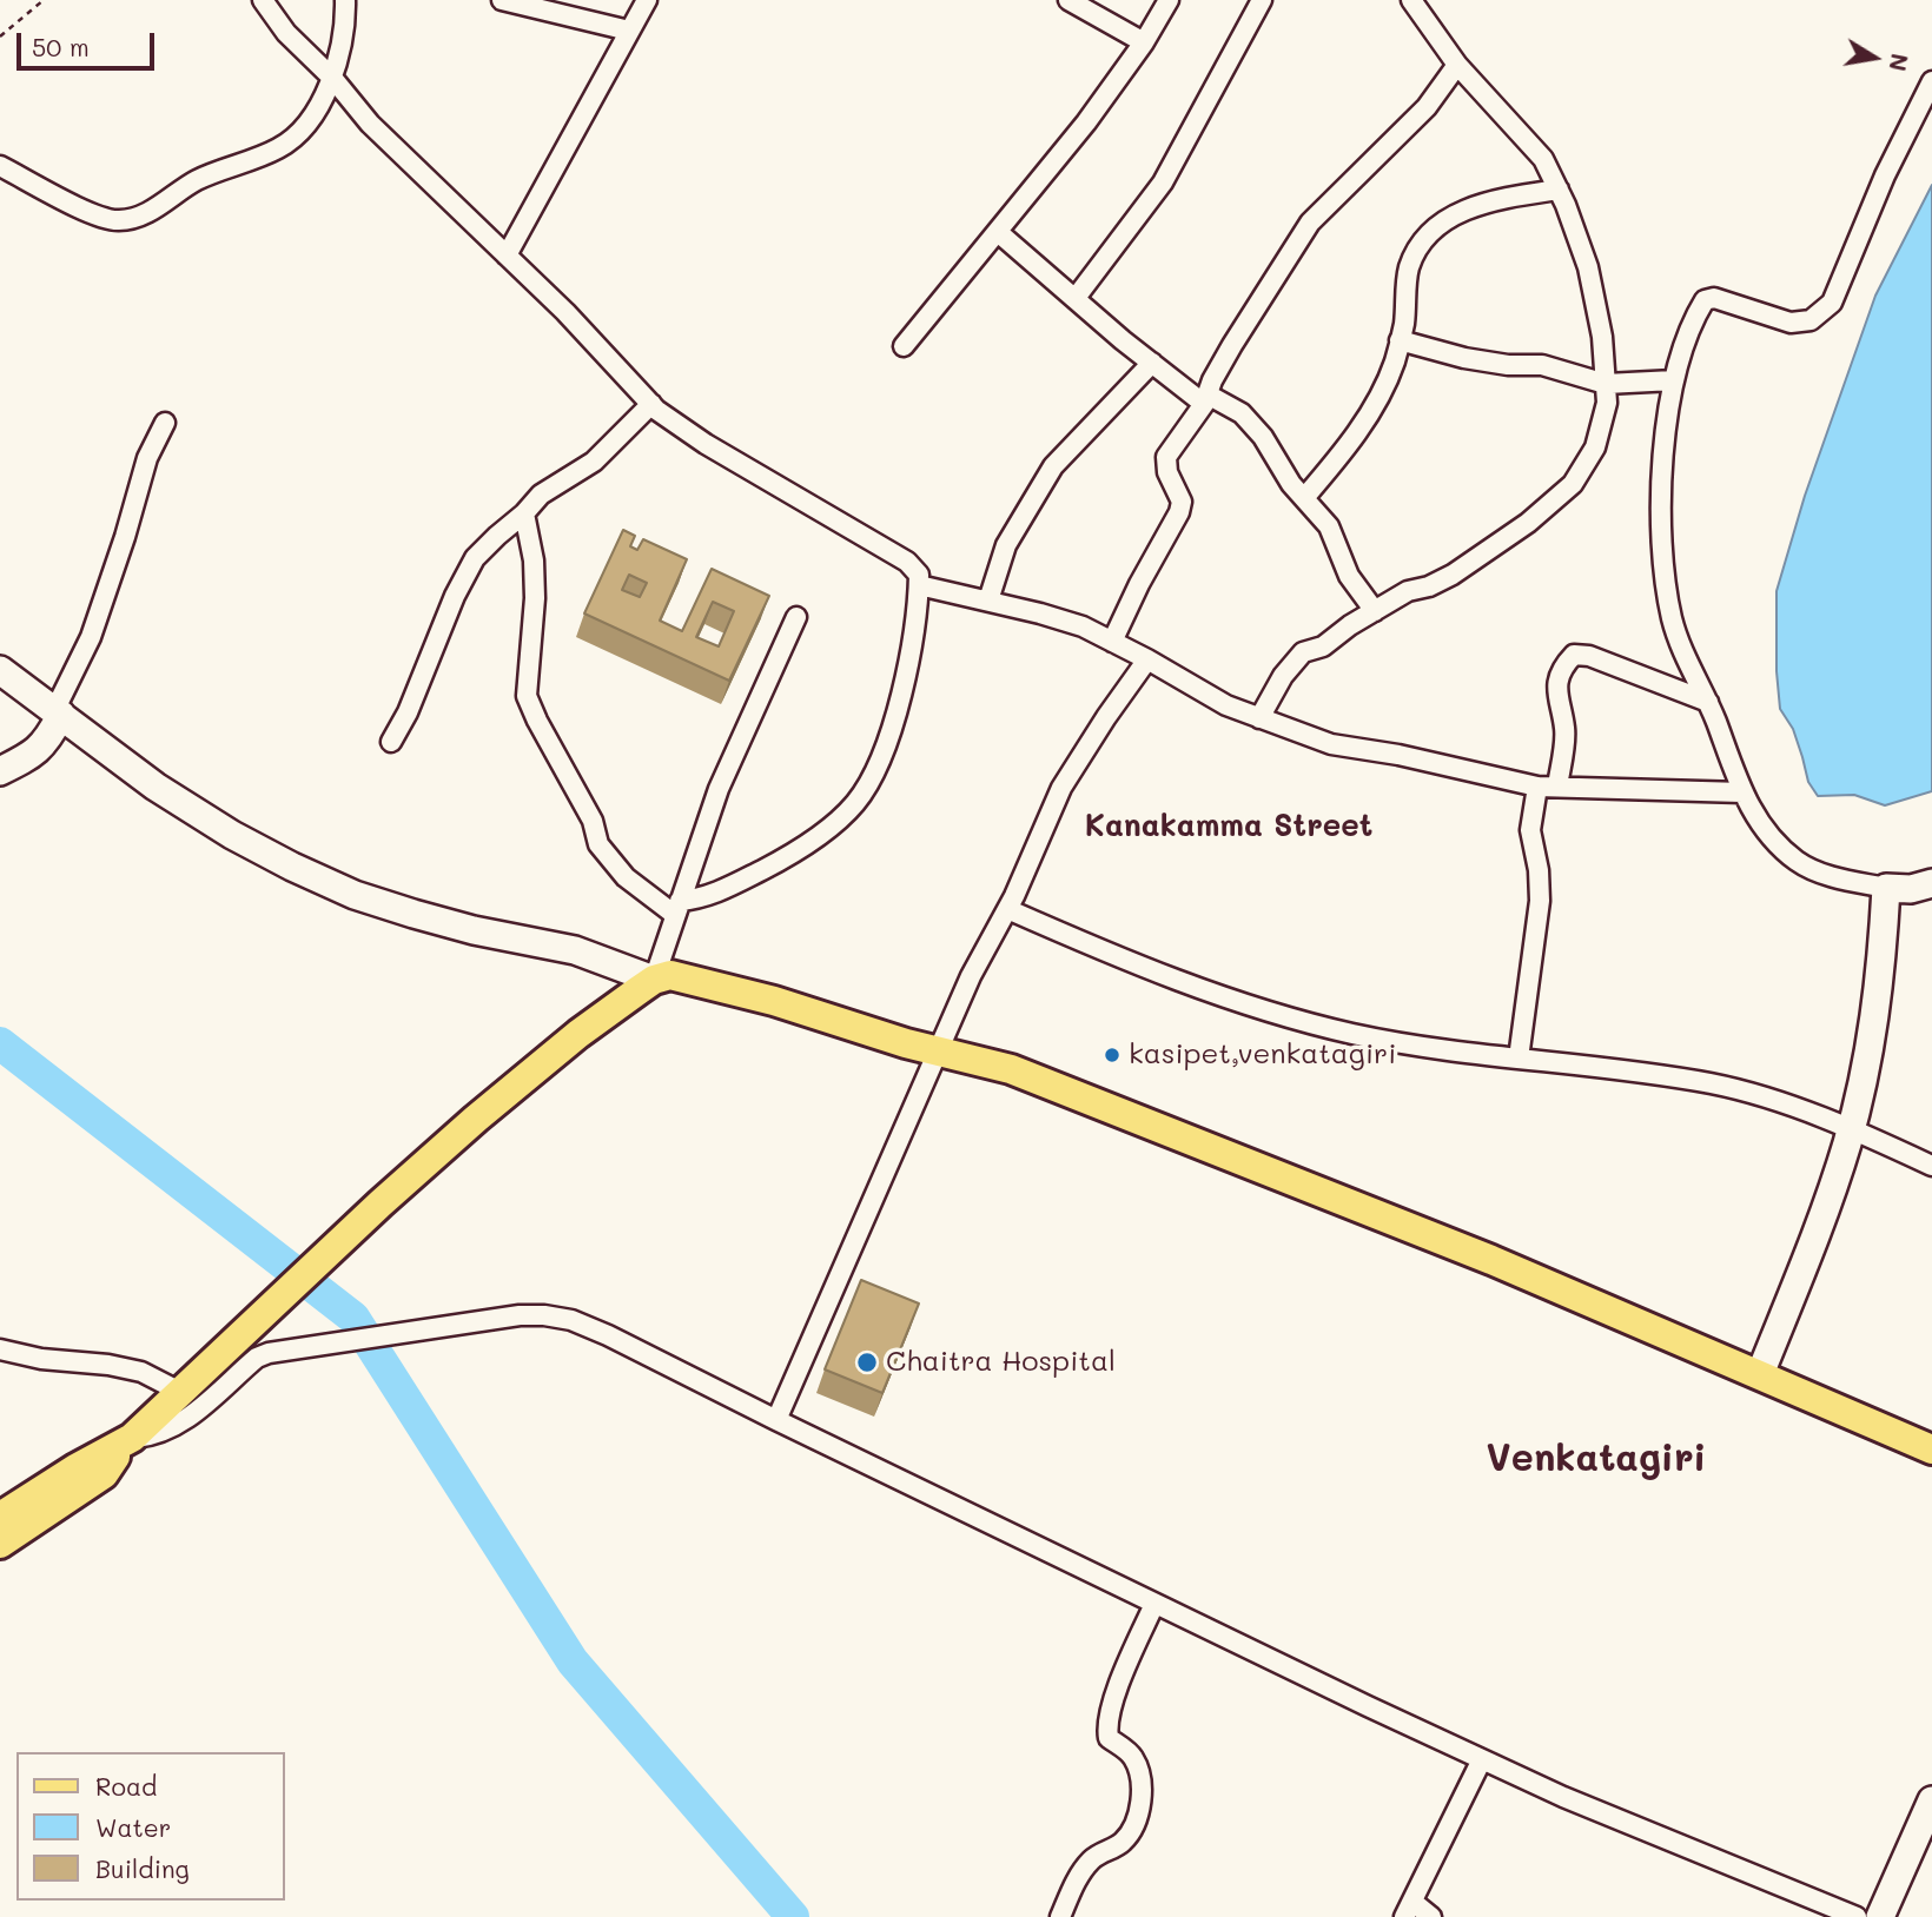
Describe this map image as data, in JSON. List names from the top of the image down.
{
  "districts": ["Kanakamma Street", "Venkatagiri"],
  "places": ["kasipet,venkatagiri", "Chaitra Hospital"],
  "legend": ["Road", "Water", "Building"],
  "scale_bar": "50 m",
  "north": "right"
}
